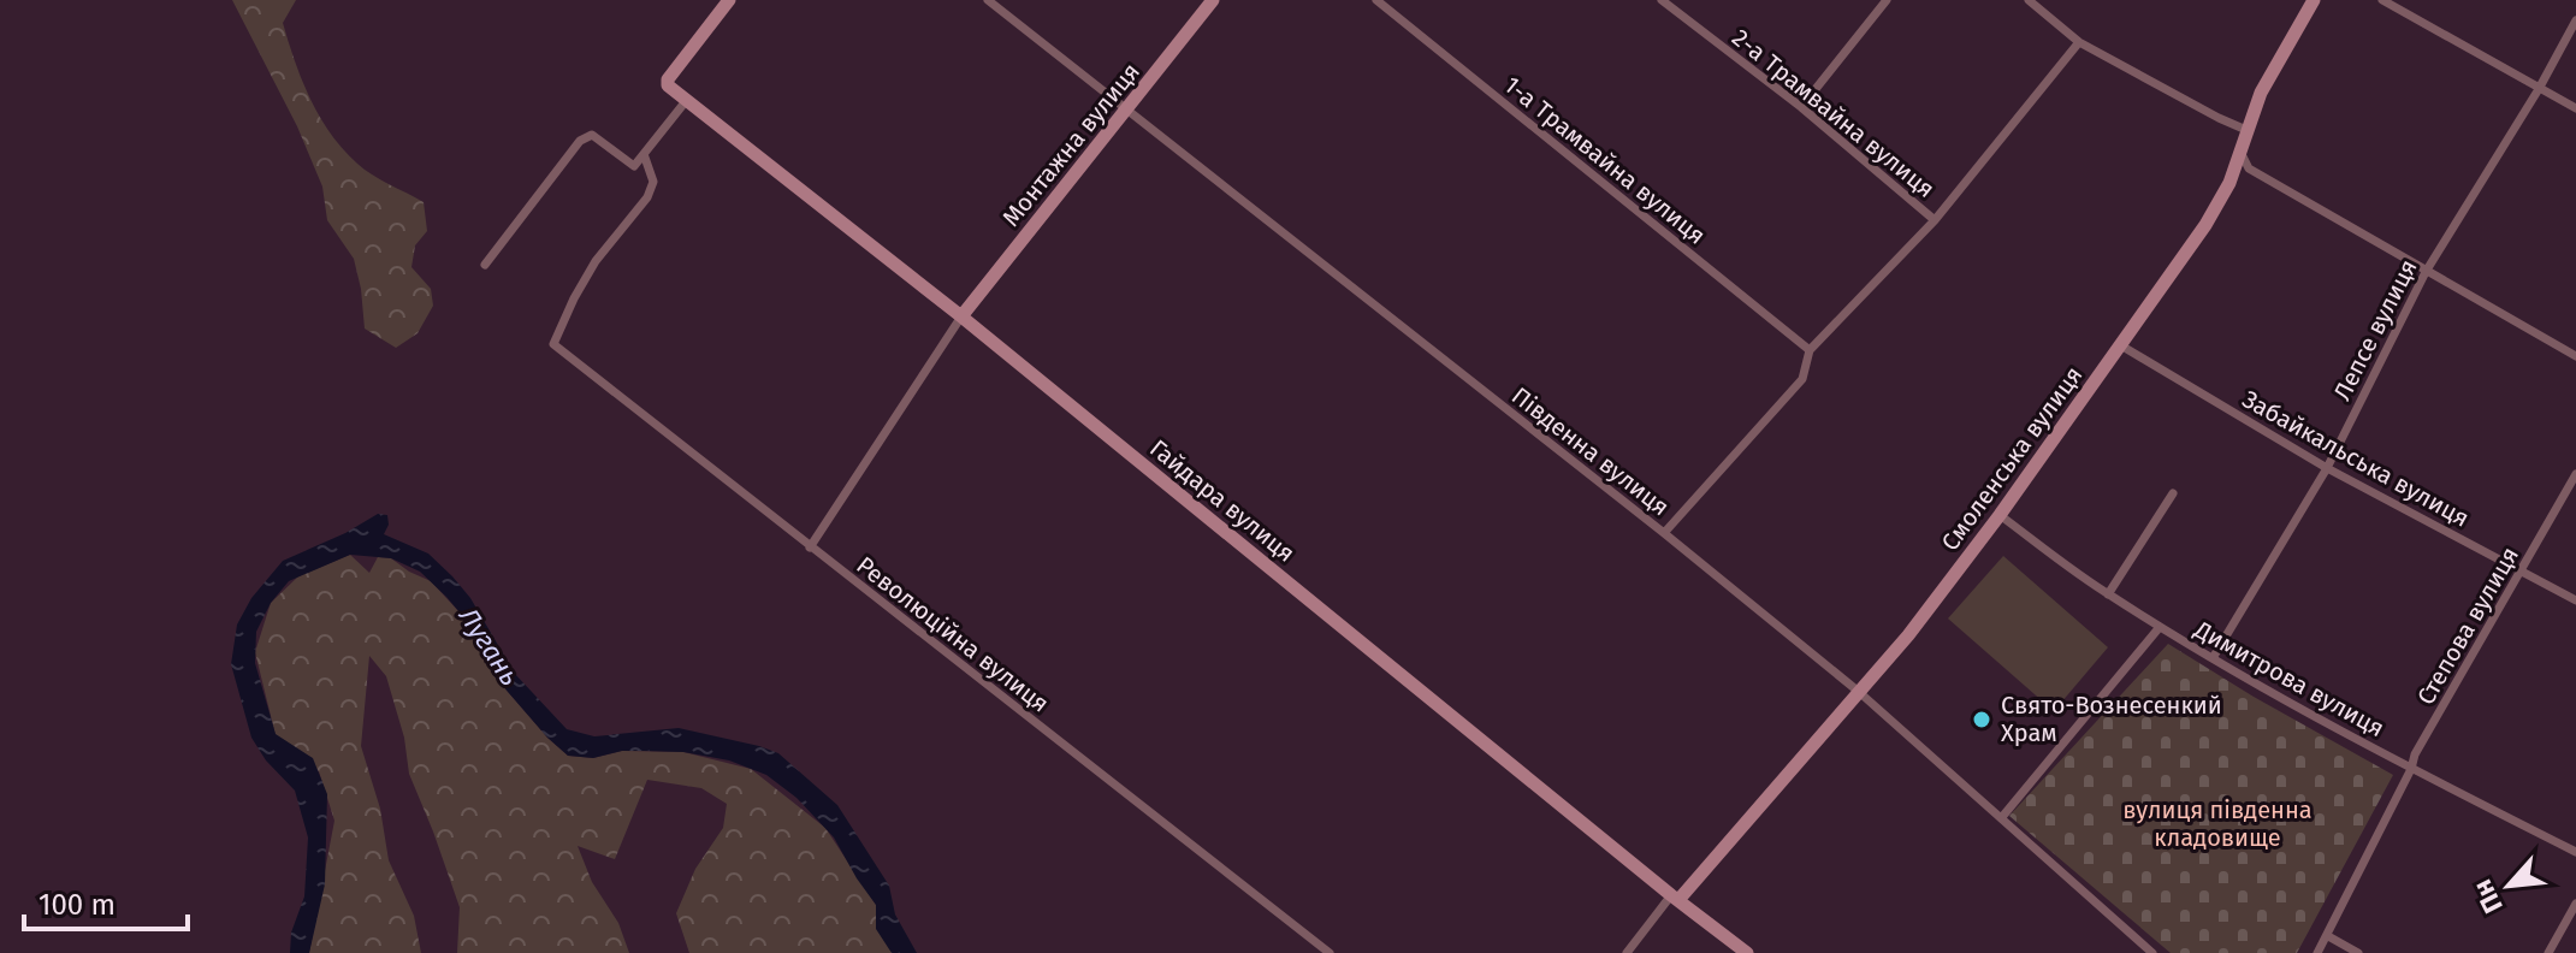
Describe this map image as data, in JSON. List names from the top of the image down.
{
  "streets": {
    "street": [
      "2-а Трамвайна вулиця",
      "Монтажна вулиця",
      "1-а Трамвайна вулиця",
      "Лепсе вулиця",
      "Південна вулиця",
      "Смоленська вулиця",
      "Забайкальська вулиця",
      "Гайдара вулиця",
      "Степова вулиця",
      "Революційна вулиця",
      "Димитрова вулиця"
    ]
  },
  "crossings": [
    ["Монтажна вулиця", "Південна вулиця"],
    ["Монтажна вулиця", "Гайдара вулиця"],
    ["Лепсе вулиця", "Забайкальська вулиця"],
    ["Лепсе вулиця", "Димитрова вулиця"],
    ["Південна вулиця", "Смоленська вулиця"],
    ["Смоленська вулиця", "Забайкальська вулиця"],
    ["Смоленська вулиця", "Гайдара вулиця"],
    ["Смоленська вулиця", "Димитрова вулиця"],
    ["Забайкальська вулиця", "Степова вулиця"],
    ["Степова вулиця", "Димитрова вулиця"]
  ],
  "water": ["Лугань"],
  "parks": ["вулиця південна кладовище"],
  "places": ["Свято-Вознесенкий Храм"],
  "scale_bar": "100 m",
  "north": "bottom left"
}
